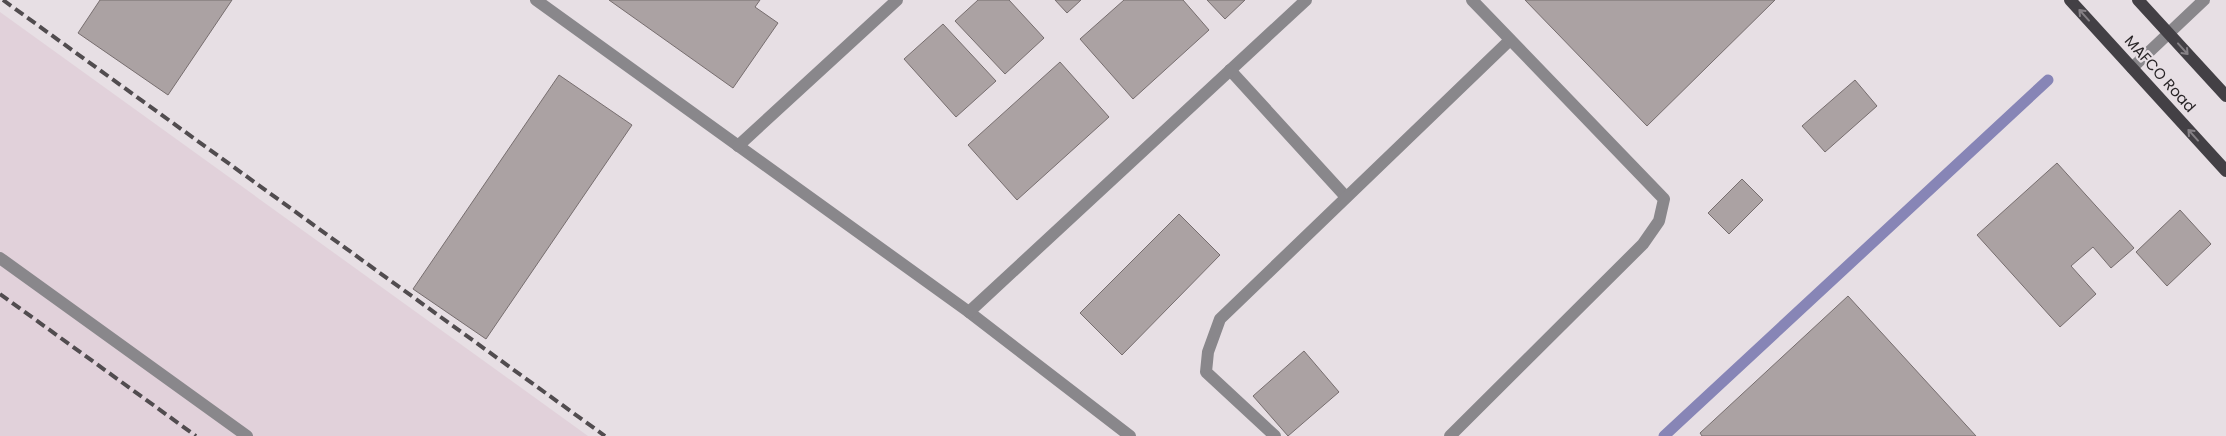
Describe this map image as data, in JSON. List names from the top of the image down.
{
  "streets": {
    "main road": ["MAFCO Road"]
  }
}
